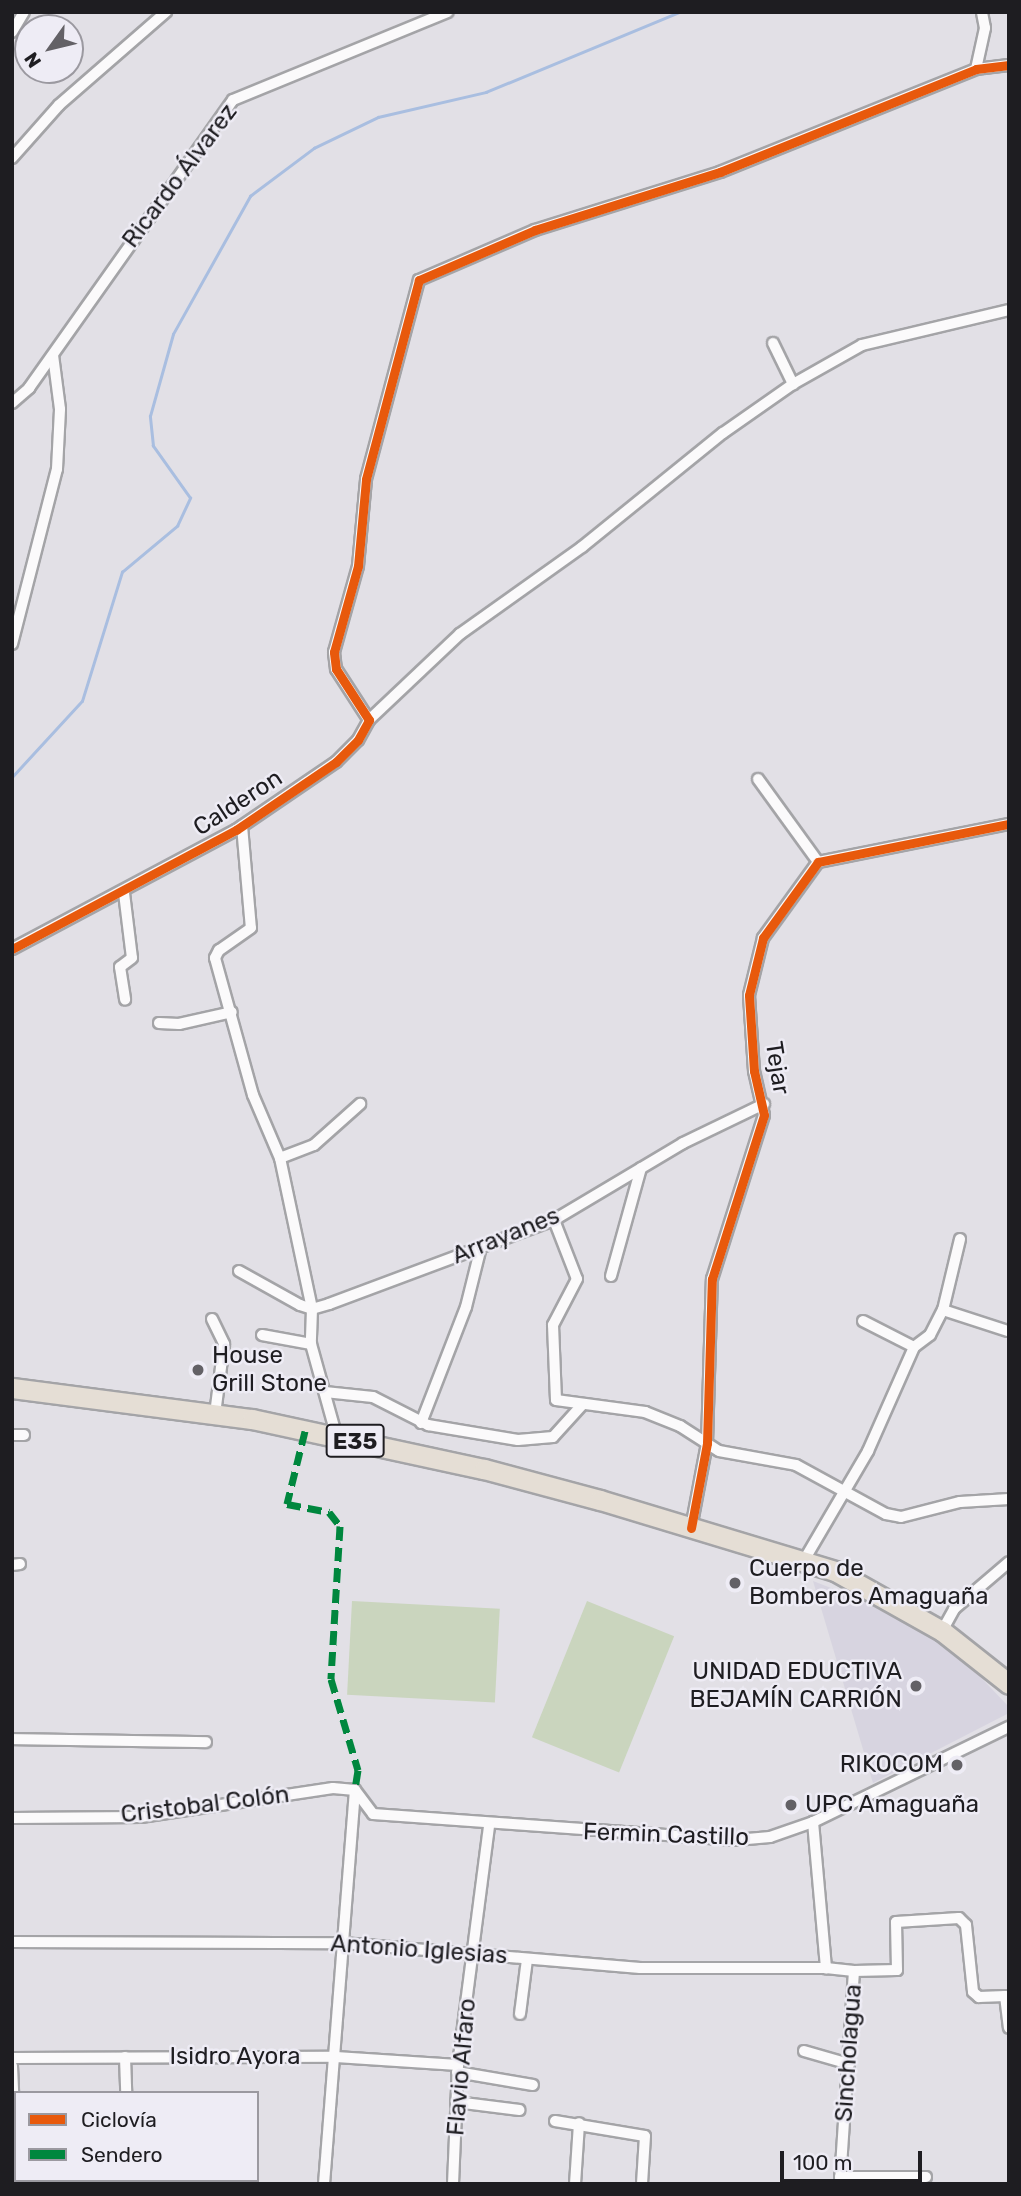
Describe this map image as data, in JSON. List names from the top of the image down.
{
  "streets": {
    "highway": ["E35"],
    "street": [
      "Ricardo Álvarez",
      "Calderon",
      "Tejar",
      "Arrayanes",
      "Cristobal Colón",
      "Fermin Castillo",
      "Antonio Iglesias",
      "Sincholagua",
      "Isidro Ayora",
      "Flavio Alfaro"
    ]
  },
  "crossings": [
    ["Tejar", "Arrayanes"],
    ["Tejar", "E35"],
    ["Fermin Castillo", "Sincholagua"],
    ["Fermin Castillo", "Flavio Alfaro"],
    ["Antonio Iglesias", "Sincholagua"],
    ["Antonio Iglesias", "Flavio Alfaro"],
    ["Isidro Ayora", "Flavio Alfaro"]
  ],
  "places": [
    "House Grill Stone",
    "Cuerpo de Bomberos Amaguaña",
    "UNIDAD EDUCTIVA BEJAMÍN CARRIÓN",
    "RIKOCOM",
    "UPC Amaguaña"
  ],
  "legend": ["Ciclovía", "Sendero"],
  "scale_bar": "100 m",
  "north": "bottom left"
}
